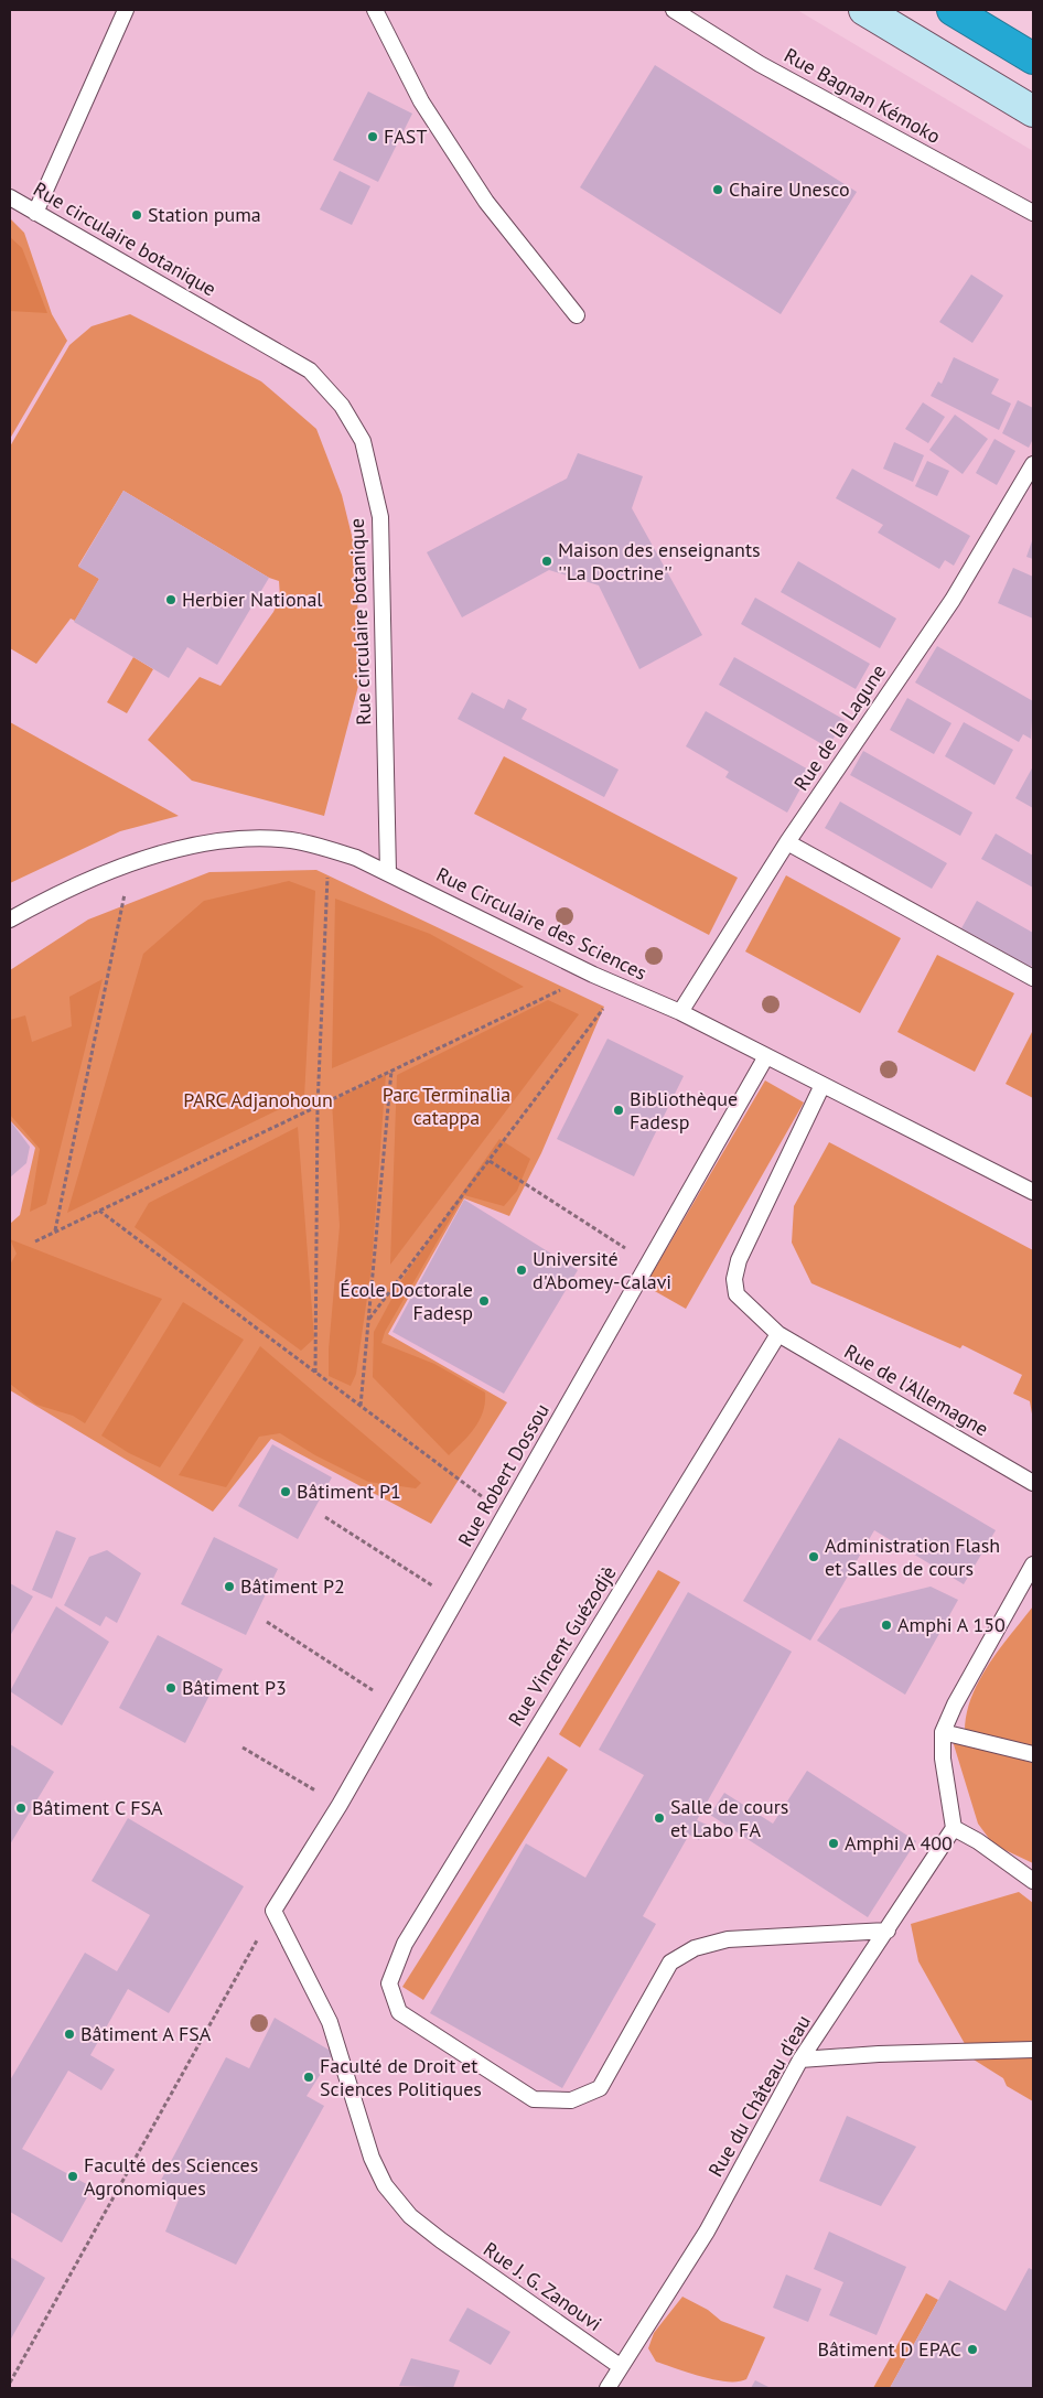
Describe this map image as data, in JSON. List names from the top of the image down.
{
  "streets": {
    "lane": [
      "Rue Bagnan Kémoko",
      "Rue circulaire botanique",
      "Rue de la Lagune",
      "Rue Circulaire des Sciences",
      "Rue de l'Allemagne",
      "Rue Robert Dossou",
      "Rue Vincent Guézodjè",
      "Rue du Château d'eau",
      "Rue J. G. Zanouvi"
    ]
  },
  "crossings": [
    ["Rue circulaire botanique", "Rue Circulaire des Sciences"],
    ["Rue de la Lagune", "Rue Circulaire des Sciences"],
    ["Rue Circulaire des Sciences", "Rue de l'Allemagne"],
    ["Rue Circulaire des Sciences", "Rue Robert Dossou"],
    ["Rue de l'Allemagne", "Rue Vincent Guézodjè"],
    ["Rue Robert Dossou", "Rue J. G. Zanouvi"],
    ["Rue Vincent Guézodjè", "Rue du Château d'eau"],
    ["Rue du Château d'eau", "Rue J. G. Zanouvi"]
  ],
  "parks": ["Parc Terminalia catappa", "PARC Adjanohoun"],
  "places": [
    "FAST",
    "Chaire Unesco",
    "Station puma",
    "Maison des enseignants ''La Doctrine''",
    "Herbier National",
    "Bibliothèque Fadesp",
    "Université d'Abomey-Calavi",
    "École Doctorale Fadesp",
    "Bâtiment P1",
    "Administration Flash et Salles de cours",
    "Bâtiment P2",
    "Amphi A 150",
    "Bâtiment P3",
    "Bâtiment C FSA",
    "Salle de cours et Labo FA",
    "Amphi A 400",
    "Bâtiment A FSA",
    "Faculté de Droit et Sciences Politiques",
    "Faculté des Sciences Agronomiques",
    "Bâtiment D EPAC"
  ]
}
